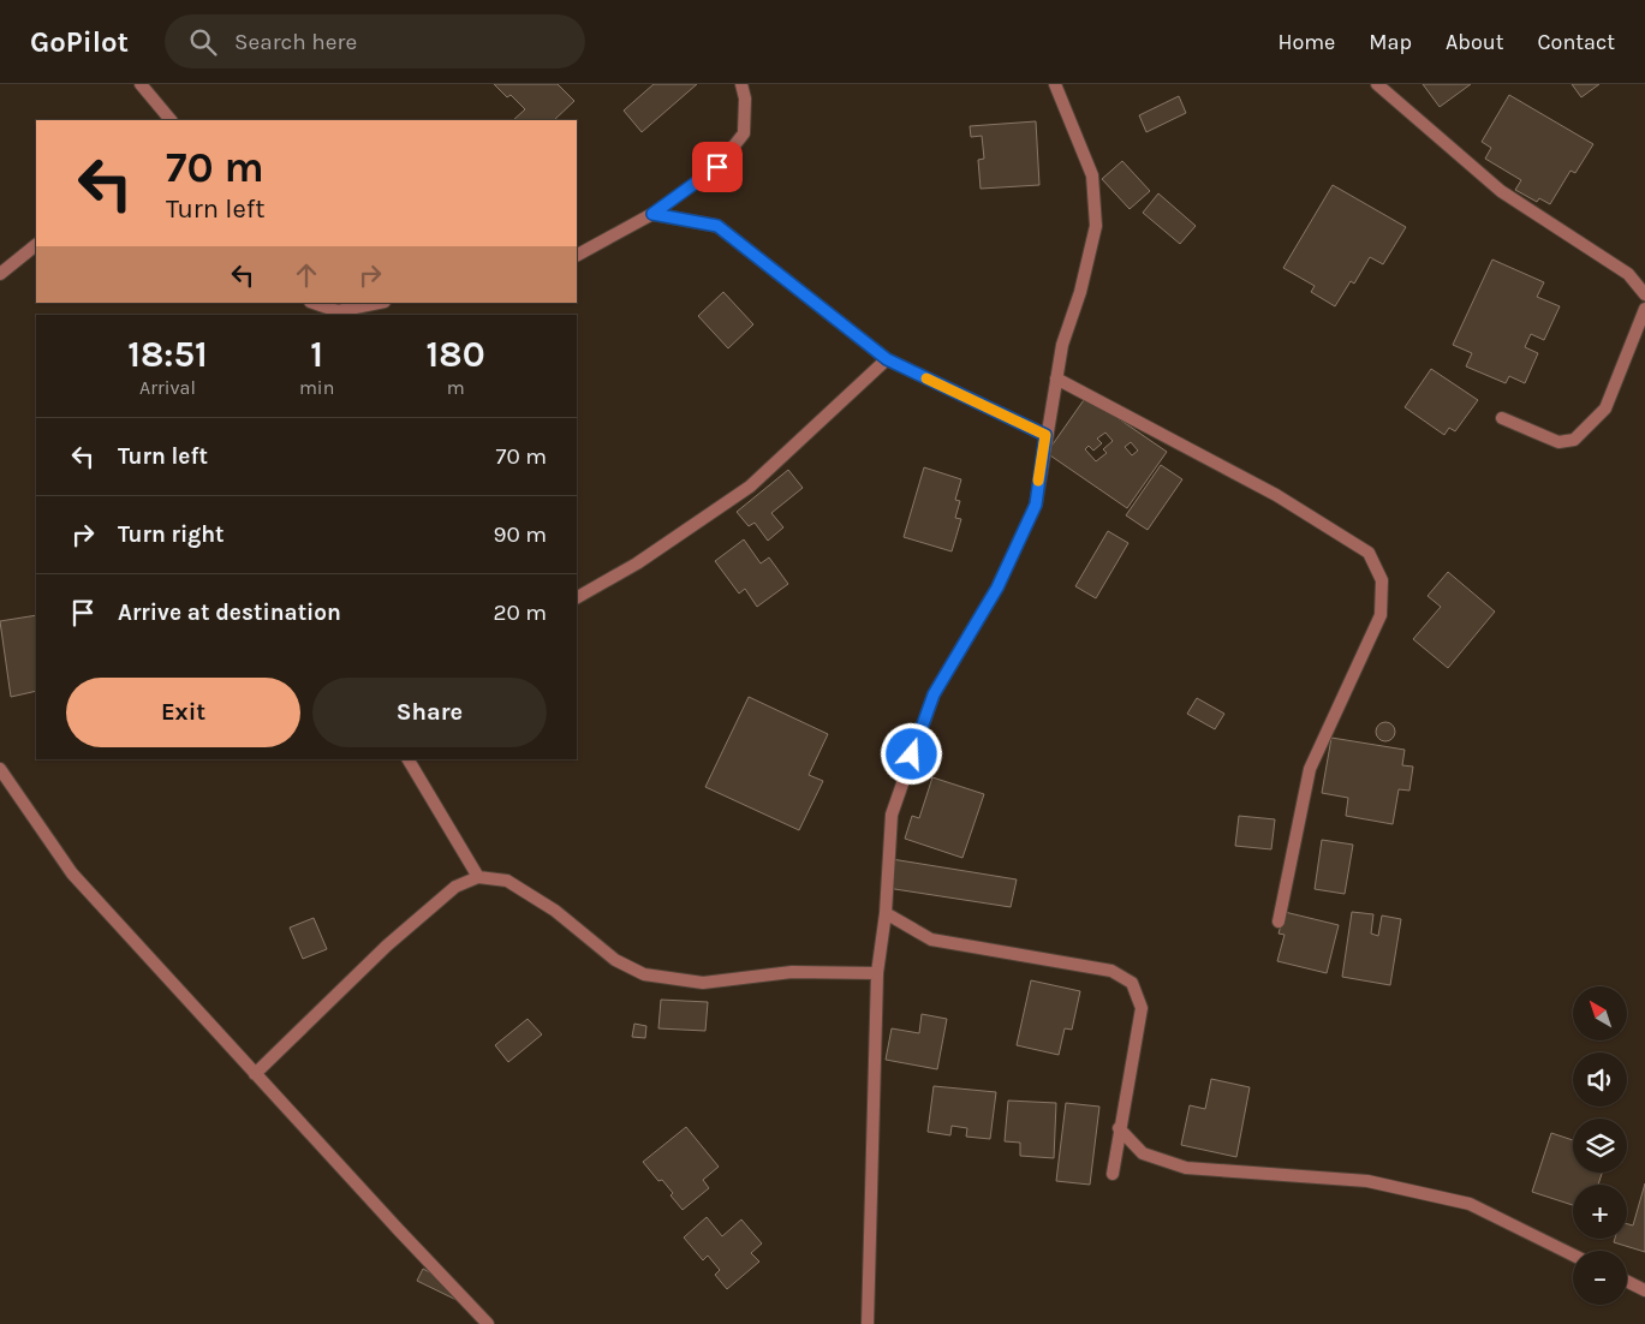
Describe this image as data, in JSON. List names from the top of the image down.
{
  "north": "top left",
  "page": {
    "header": "GoPilot",
    "search": "Search here",
    "nav": [
      "Home",
      "Map",
      "About",
      "Contact"
    ],
    "turn": ["70 m", "Turn left"],
    "eta": [
      "18:51",
      "Arrival",
      "1",
      "min",
      "180",
      "m"
    ],
    "list": [
      {
        "name": "Turn left",
        "value": "70 m"
      },
      {
        "name": "Turn right",
        "value": "90 m"
      },
      {
        "name": "Arrive at destination",
        "value": "20 m"
      }
    ],
    "buttons": ["Exit", "Share"],
    "map_buttons": ["+", "−"]
  }
}
